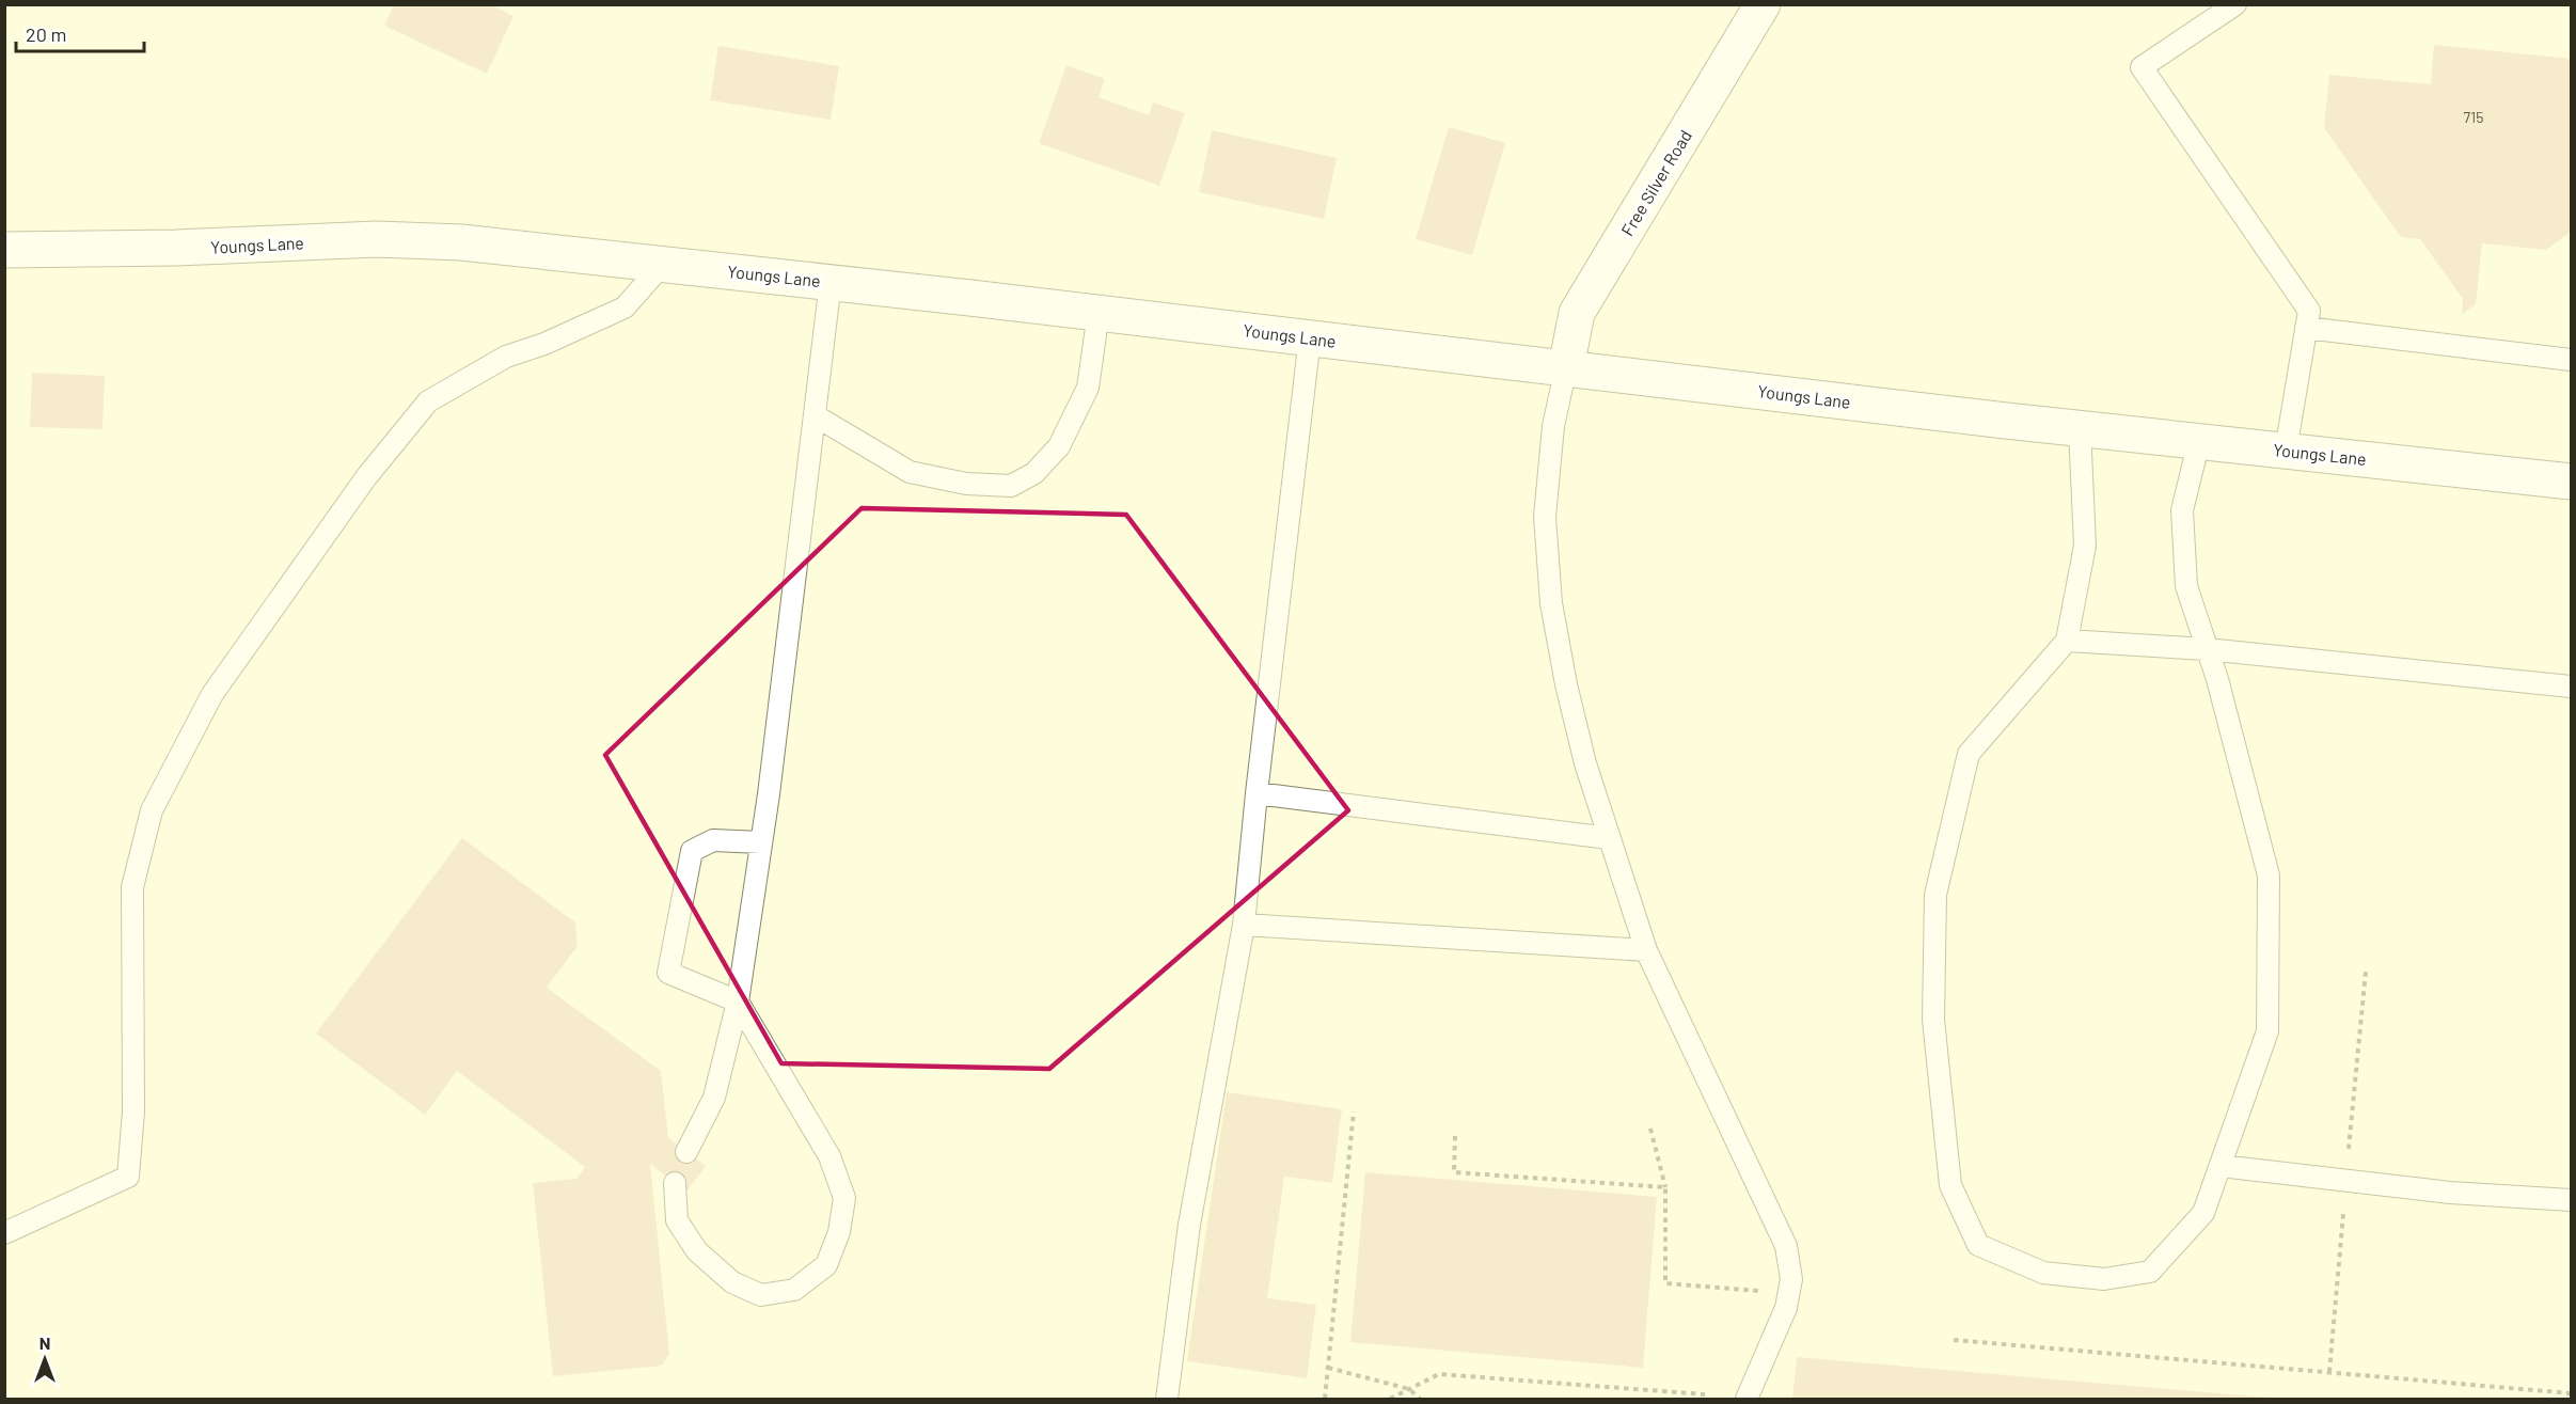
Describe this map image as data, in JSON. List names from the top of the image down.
{
  "streets": {
    "street": ["Free Silver Road", "Youngs Lane"]
  },
  "crossings": [
    ["Free Silver Road", "Youngs Lane"]
  ],
  "house_numbers": ["715"],
  "scale_bar": "20 m",
  "north": "top"
}
